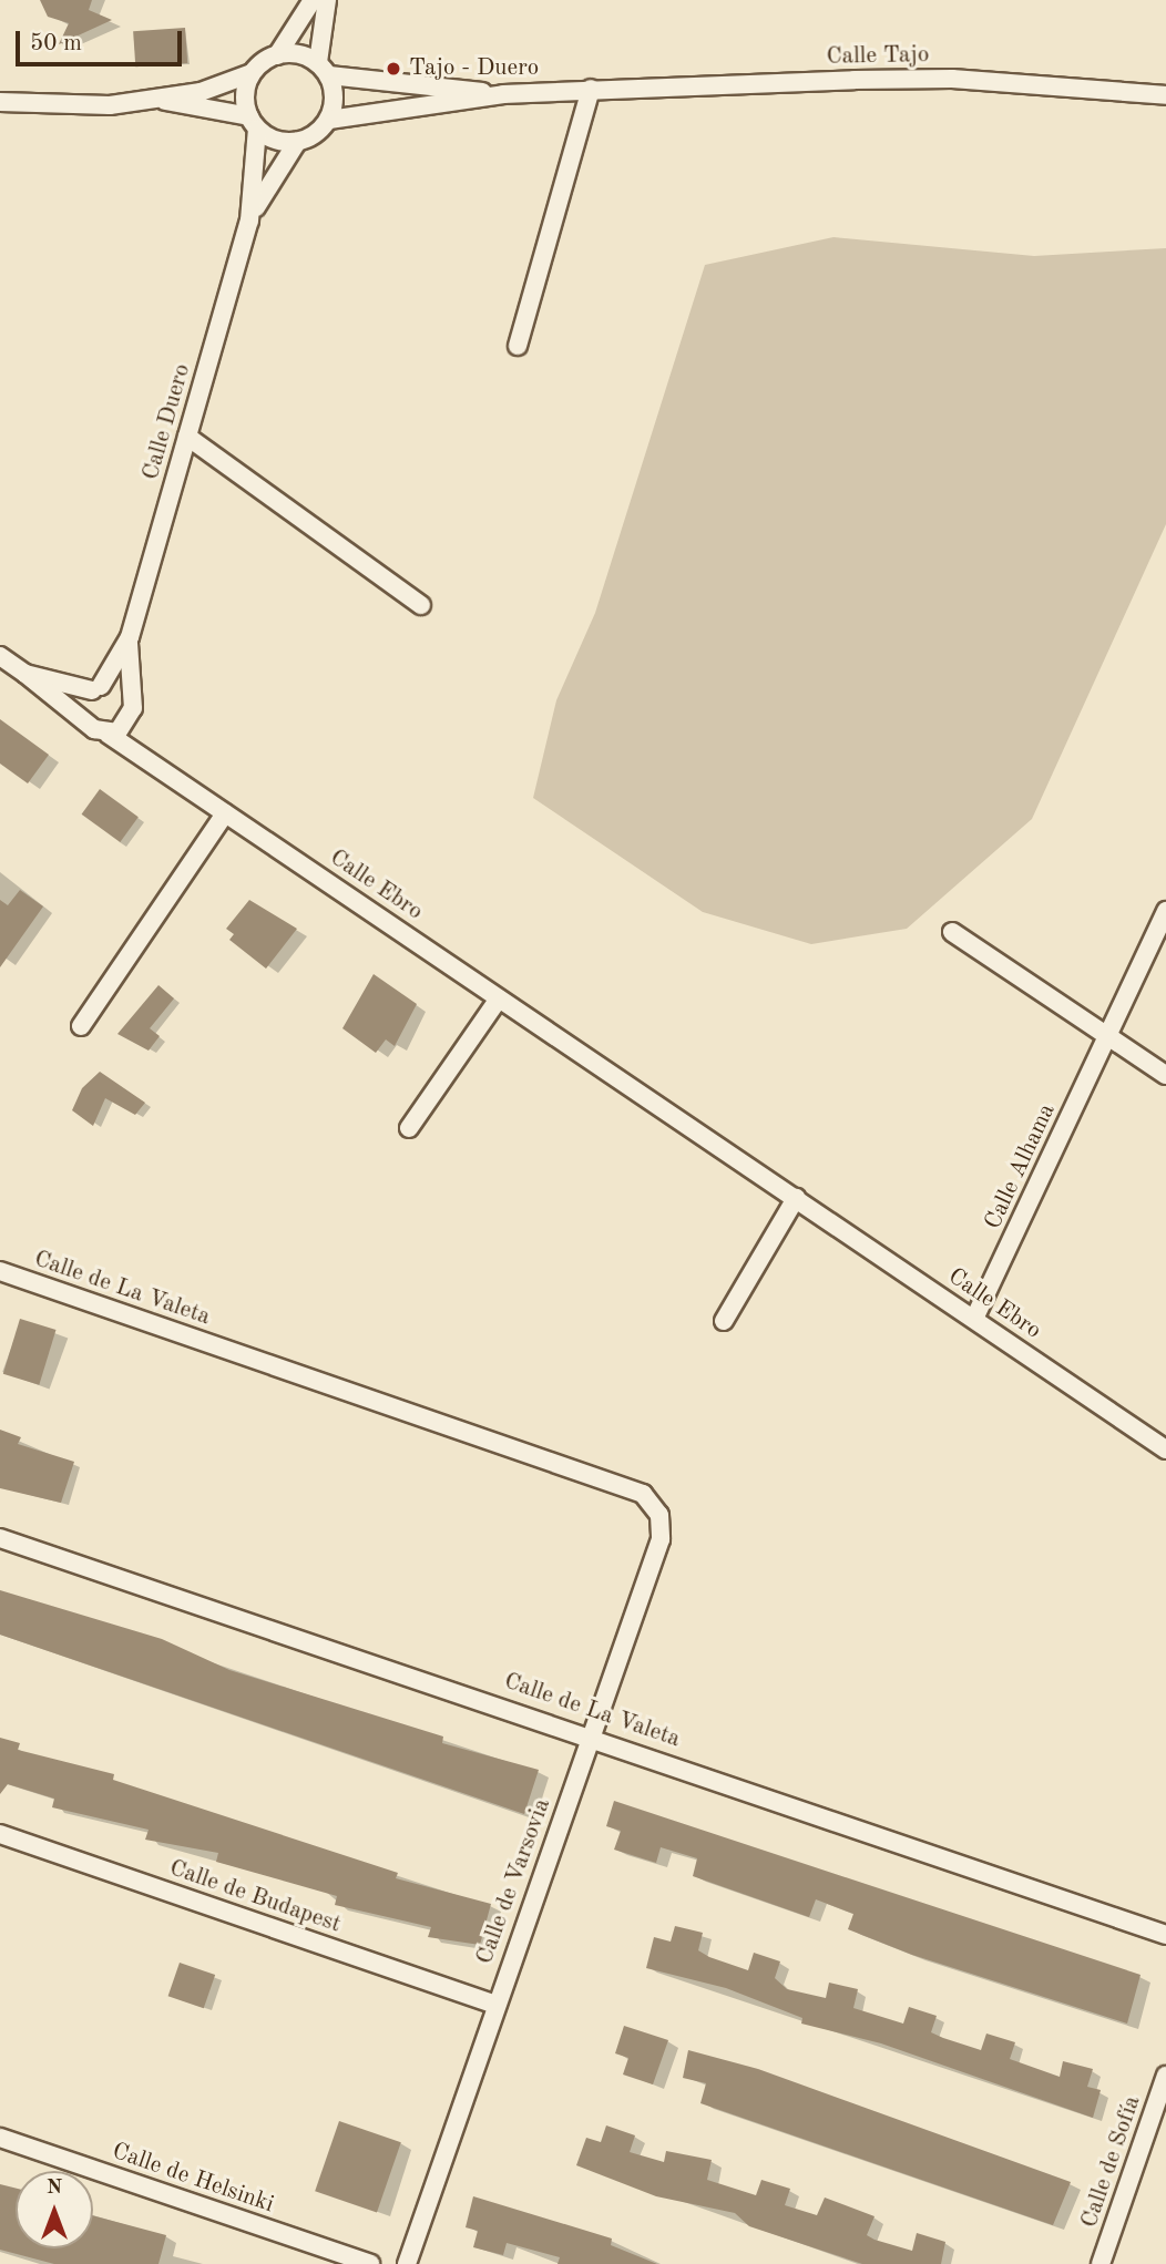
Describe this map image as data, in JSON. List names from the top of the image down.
{
  "streets": {
    "street": [
      "Calle Tajo",
      "Calle Duero",
      "Calle Ebro",
      "Calle Alhama",
      "Calle de La Valeta",
      "Calle de Varsovia",
      "Calle de Budapest",
      "Calle de Sofía",
      "Calle de Helsinki"
    ]
  },
  "crossings": [
    ["Calle Tajo", "Calle Duero"],
    ["Calle Duero", "Calle Ebro"],
    ["Calle Ebro", "Calle Alhama"],
    ["Calle de La Valeta", "Calle de Varsovia"],
    ["Calle de Varsovia", "Calle de Budapest"]
  ],
  "places": ["Tajo - Duero"],
  "scale_bar": "50 m",
  "north": "top"
}
